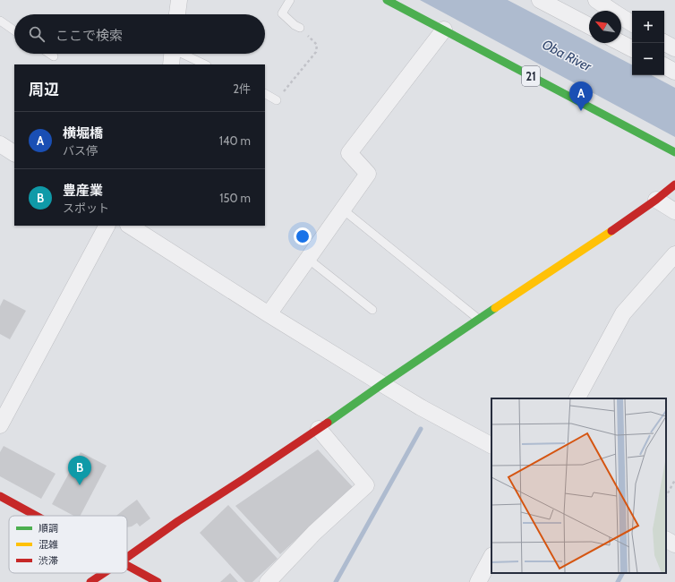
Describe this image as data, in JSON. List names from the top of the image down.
{
  "streets": {
    "street": ["21"]
  },
  "water": ["Oba River"],
  "legend": ["順調", "混雑", "渋滞"],
  "north": "top left",
  "page": {
    "map_buttons": ["+", "−"],
    "search": "ここで検索",
    "heading": ["周辺", "2件"],
    "pins": ["A", "B"],
    "list": [
      {
        "mark": "A",
        "name": "横堀橋",
        "note": "バス停",
        "value": "140 m"
      },
      {
        "mark": "B",
        "name": "豊産業",
        "note": "スポット",
        "value": "150 m"
      }
    ]
  }
}
